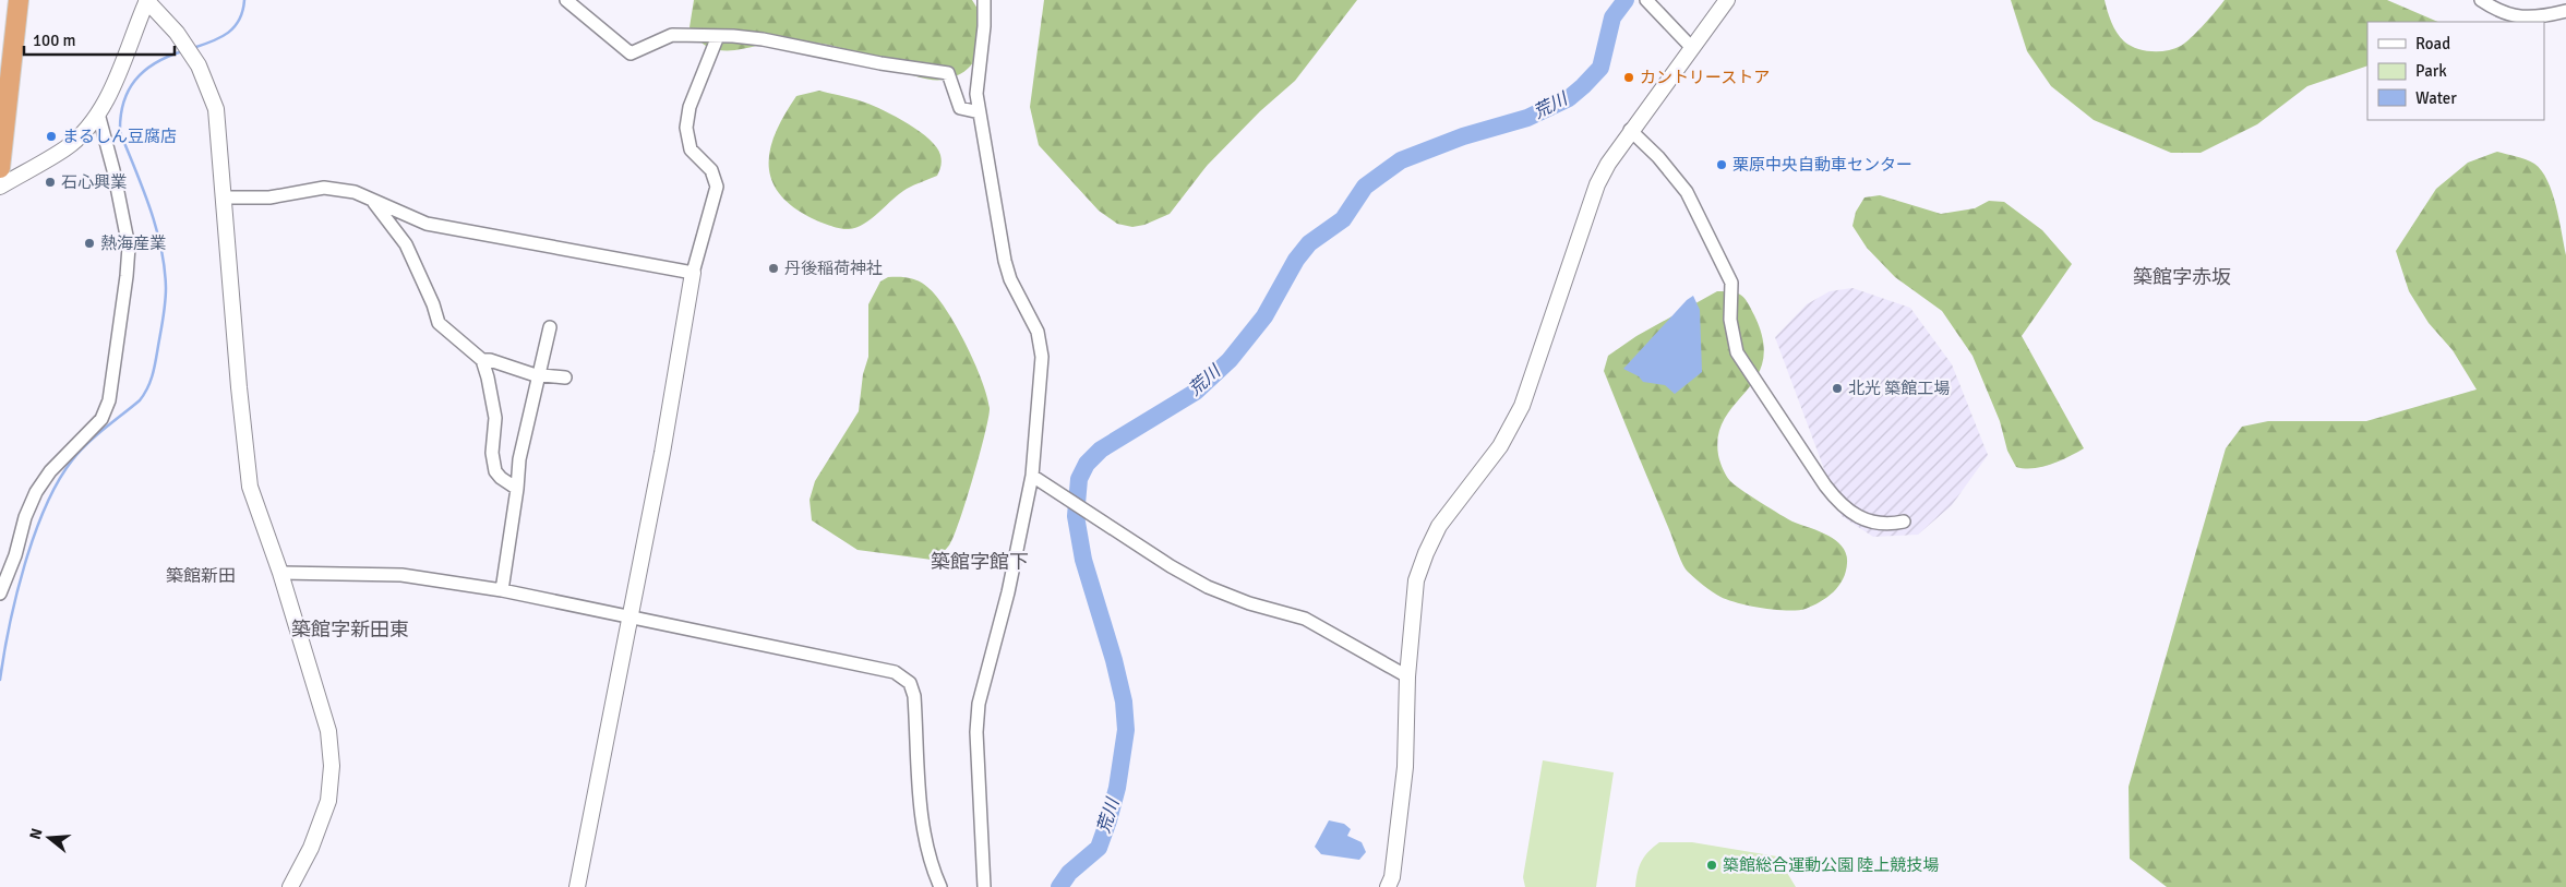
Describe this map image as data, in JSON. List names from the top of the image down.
{
  "districts": [
    "築館字赤坂",
    "築館字館下",
    "築館新田",
    "築館字新田東"
  ],
  "water": ["荒川"],
  "places": [
    "カントリーストア",
    "まるしん豆腐店",
    "栗原中央自動車センター",
    "石心興業",
    "熱海産業",
    "丹後稲荷神社",
    "北光 築館工場",
    "築館総合運動公園 陸上競技場"
  ],
  "legend": ["Road", "Park", "Water"],
  "scale_bar": "100 m",
  "north": "left"
}
